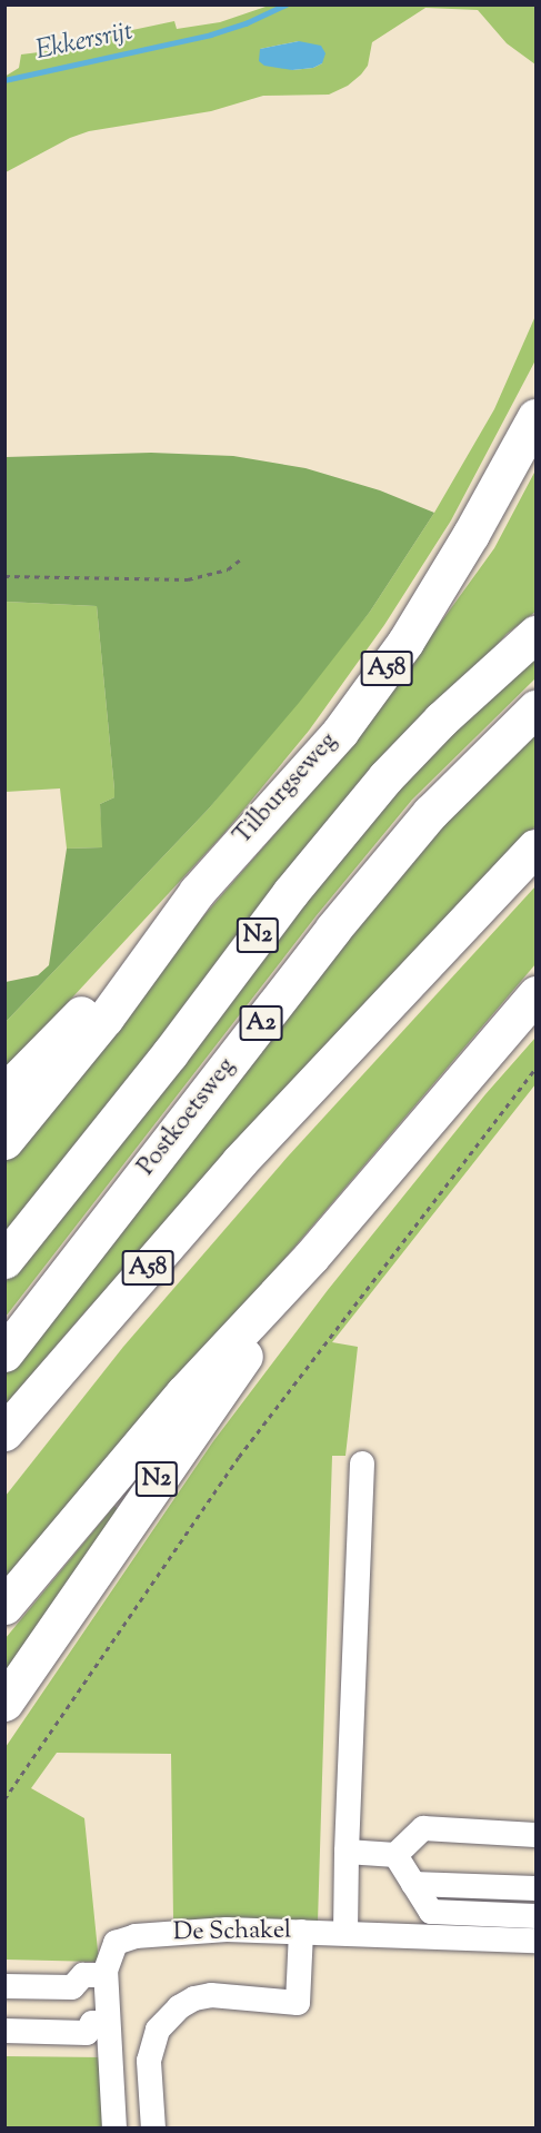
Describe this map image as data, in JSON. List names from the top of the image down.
{
  "streets": {
    "highway": [
      "A58",
      "Tilburgseweg",
      "N2",
      "A2",
      "Postkoetsweg"
    ],
    "street": ["De Schakel"]
  },
  "crossings": [
    ["A58", "Tilburgseweg"]
  ],
  "water": ["Ekkersrijt"]
}
